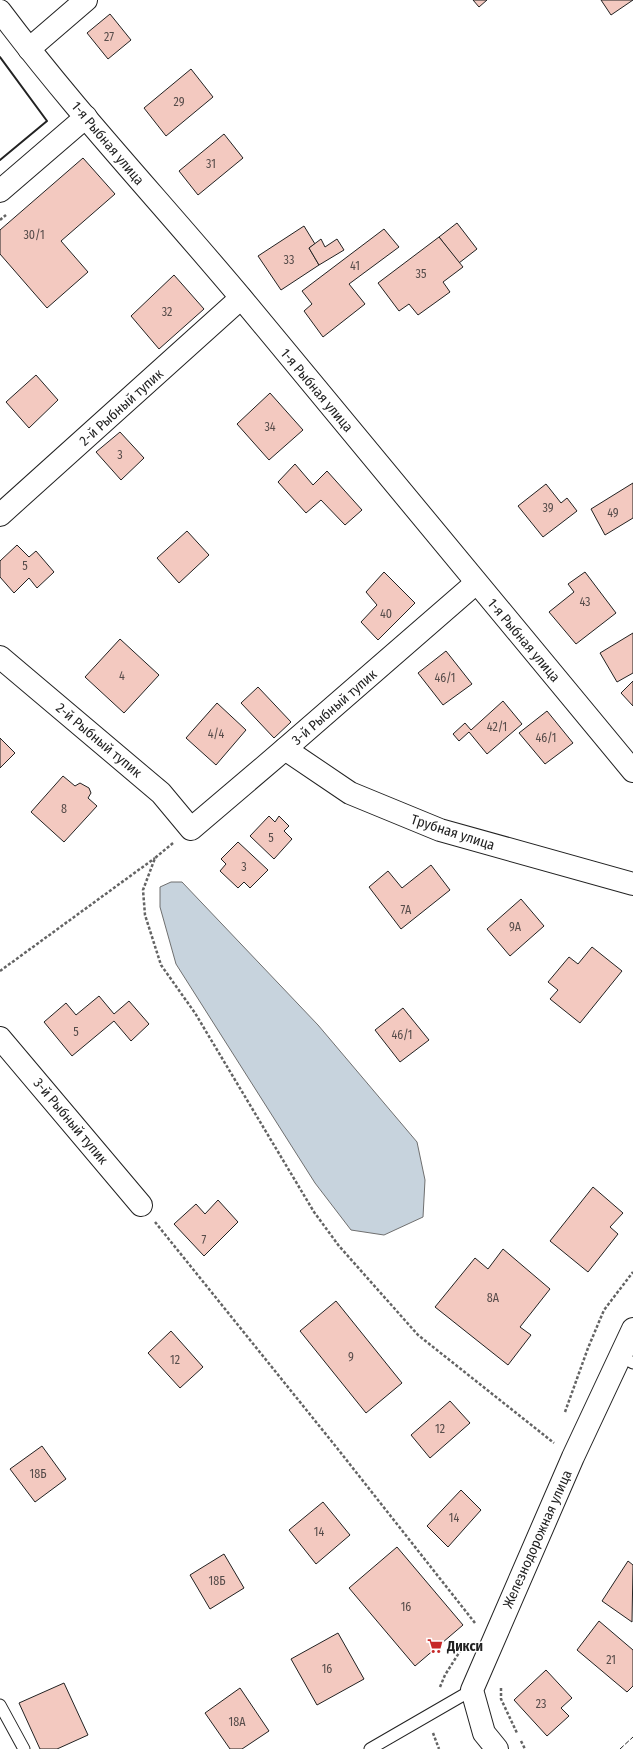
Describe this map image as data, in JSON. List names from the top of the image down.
{
  "streets": {
    "street": [
      "1-я Рыбная улица",
      "2-й Рыбный тупик",
      "3-й Рыбный тупик",
      "Трубная улица",
      "Железнодорожная улица"
    ]
  },
  "crossings": [
    ["1-я Рыбная улица", "2-й Рыбный тупик"],
    ["1-я Рыбная улица", "3-й Рыбный тупик"],
    ["2-й Рыбный тупик", "3-й Рыбный тупик"],
    ["3-й Рыбный тупик", "Трубная улица"]
  ],
  "places": {
    "supermarket": ["Дикси"]
  },
  "house_numbers": [
    "27",
    "29",
    "31",
    "30/1",
    "33",
    "41",
    "35",
    "32",
    "34",
    "3",
    "39",
    "49",
    "5",
    "43",
    "40",
    "4",
    "46/1",
    "42/1",
    "4/4",
    "46/1",
    "8",
    "5",
    "3",
    "7А",
    "9А",
    "5",
    "46/1",
    "7",
    "8А",
    "9",
    "12",
    "12",
    "18Б",
    "14",
    "14",
    "18Б",
    "16",
    "21",
    "16",
    "23",
    "18А"
  ]
}
